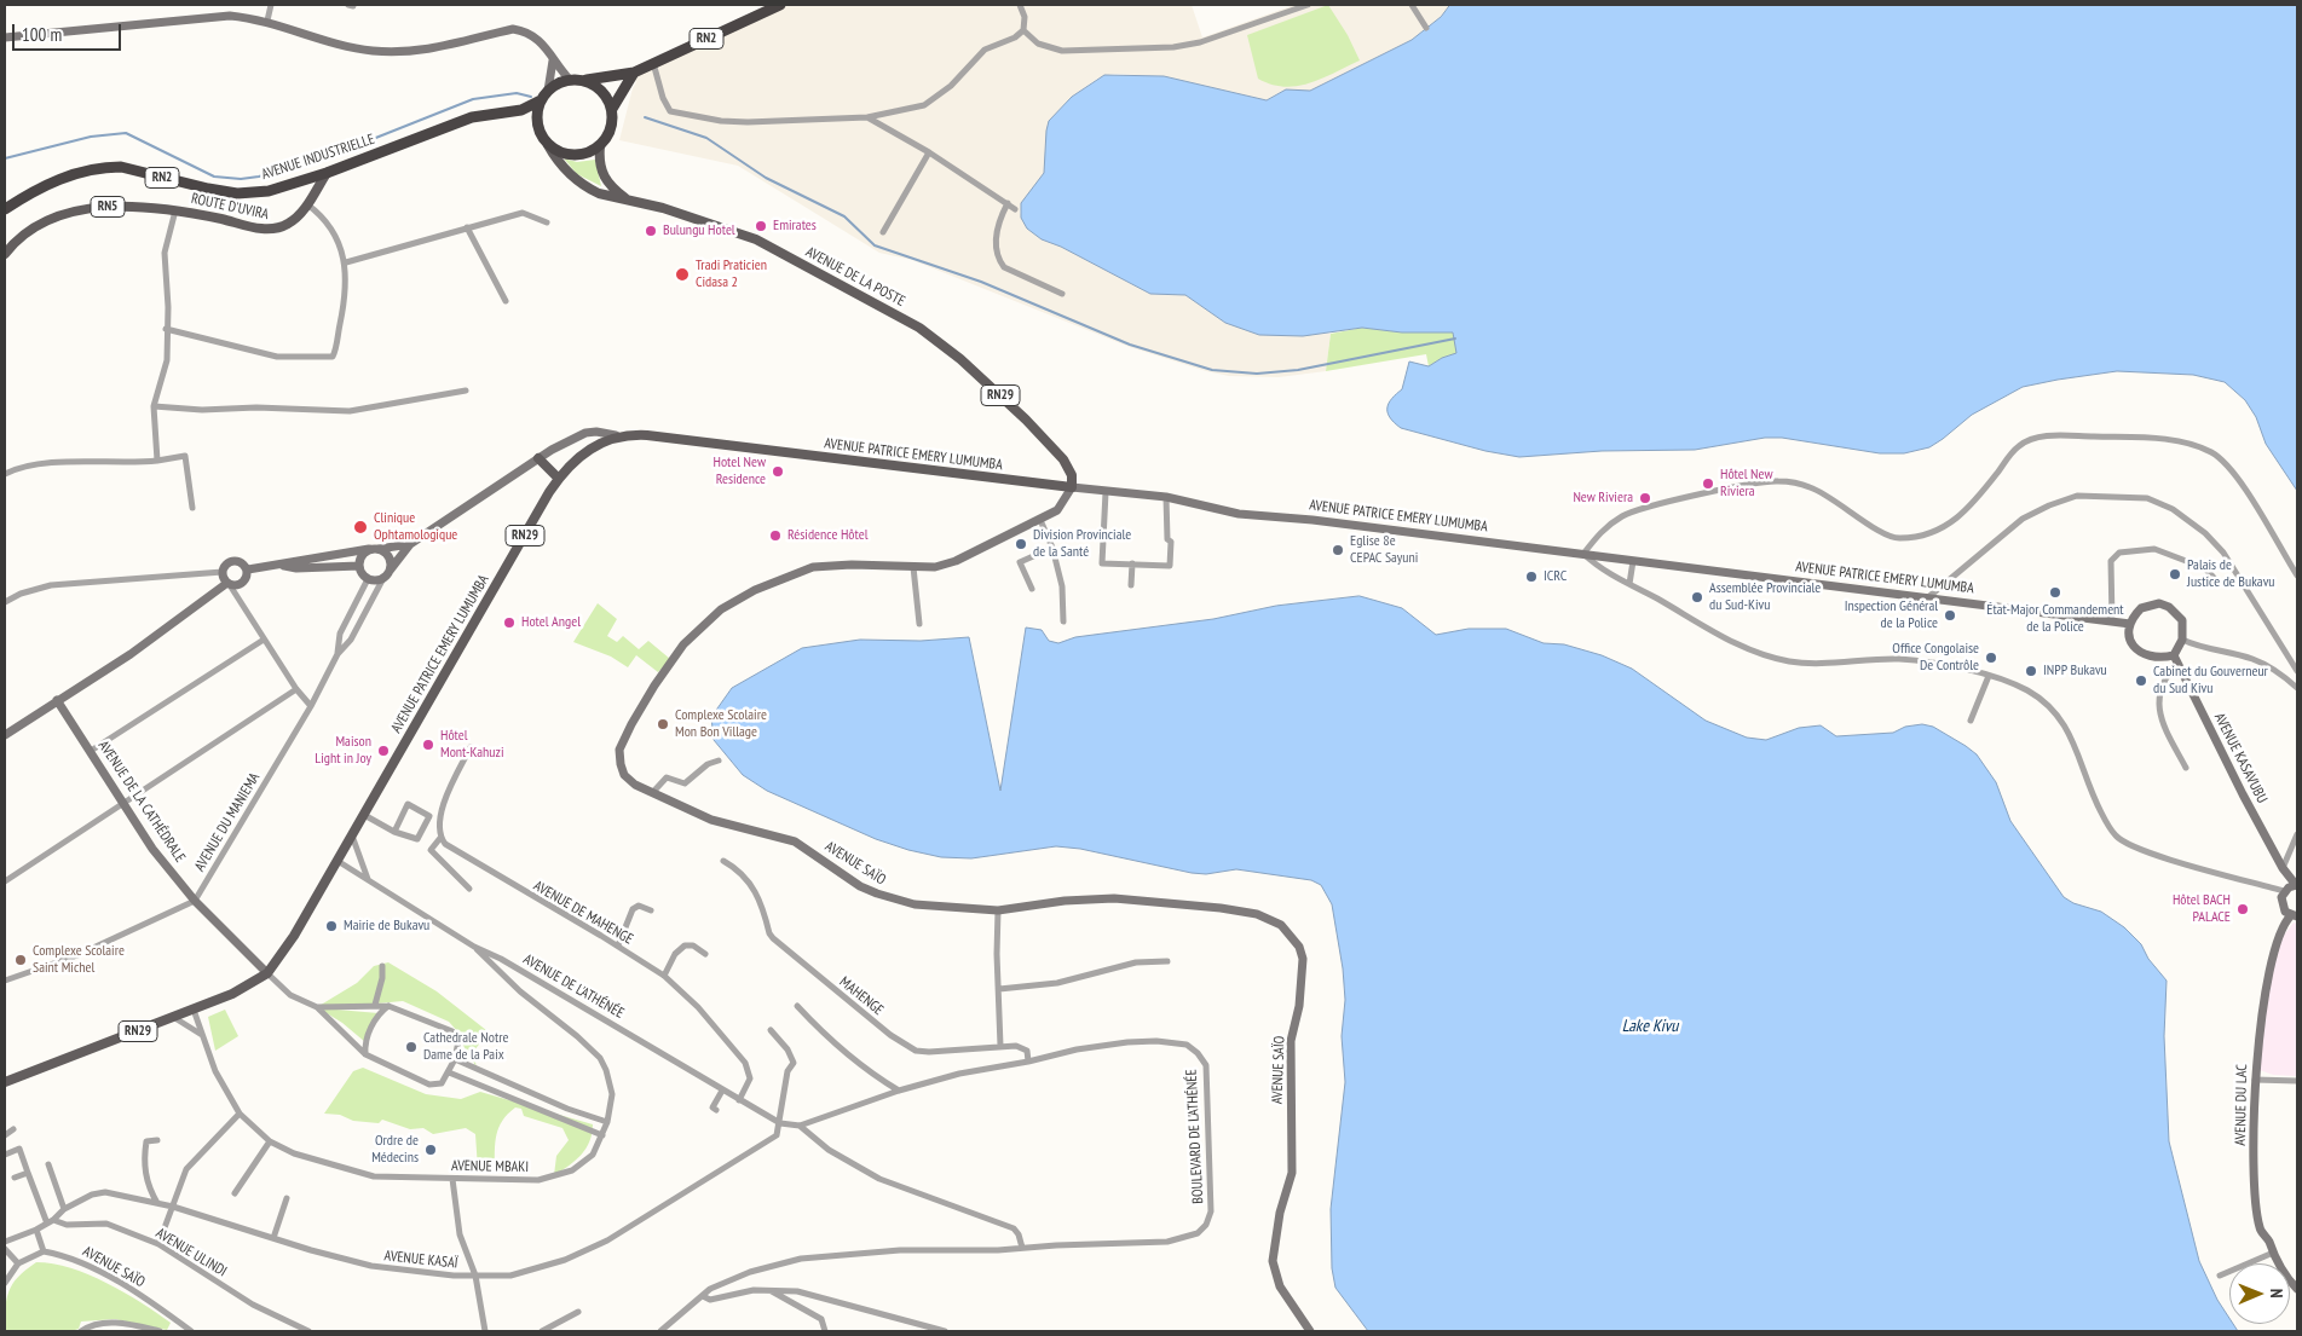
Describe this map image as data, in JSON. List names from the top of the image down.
{
  "streets": {
    "highway": ["RN2", "AVENUE INDUSTRIELLE"],
    "main road": [
      "RN5",
      "ROUTE D'UVIRA",
      "AVENUE DE LA POSTE",
      "RN29",
      "AVENUE PATRICE EMERY LUMUMBA"
    ],
    "street": [
      "AVENUE KASAVUBU",
      "AVENUE DE LA CATHÉDRALE",
      "AVENUE DU MANIEMA",
      "AVENUE SAÏO",
      "AVENUE DE MAHENGE",
      "AVENUE DE L'ATHÉNÉE",
      "MAHENGE",
      "AVENUE DU LAC",
      "BOULEVARD DE L'ATHÉNÉE",
      "AVENUE MBAKI",
      "AVENUE ULINDI",
      "AVENUE KASAÏ"
    ]
  },
  "crossings": [
    ["RN2", "AVENUE INDUSTRIELLE"],
    ["RN2", "AVENUE DE LA POSTE"],
    ["RN2", "RN29"],
    ["AVENUE INDUSTRIELLE", "ROUTE D'UVIRA"],
    ["AVENUE INDUSTRIELLE", "AVENUE DE LA POSTE"],
    ["AVENUE INDUSTRIELLE", "RN29"],
    ["AVENUE DE LA POSTE", "RN29"],
    ["AVENUE DE LA POSTE", "AVENUE PATRICE EMERY LUMUMBA"],
    ["AVENUE DE LA POSTE", "AVENUE SAÏO"],
    ["AVENUE PATRICE EMERY LUMUMBA", "AVENUE KASAVUBU"],
    ["AVENUE PATRICE EMERY LUMUMBA", "AVENUE DE LA CATHÉDRALE"],
    ["AVENUE PATRICE EMERY LUMUMBA", "AVENUE SAÏO"],
    ["AVENUE PATRICE EMERY LUMUMBA", "AVENUE DE L'ATHÉNÉE"],
    ["AVENUE PATRICE EMERY LUMUMBA", "AVENUE MBAKI"],
    ["AVENUE KASAVUBU", "AVENUE DU LAC"],
    ["AVENUE DE LA CATHÉDRALE", "AVENUE DU MANIEMA"],
    ["AVENUE DE MAHENGE", "AVENUE DE L'ATHÉNÉE"],
    ["AVENUE DE L'ATHÉNÉE", "BOULEVARD DE L'ATHÉNÉE"],
    ["AVENUE DE L'ATHÉNÉE", "AVENUE MBAKI"],
    ["AVENUE DE L'ATHÉNÉE", "AVENUE KASAÏ"],
    ["MAHENGE", "BOULEVARD DE L'ATHÉNÉE"],
    ["AVENUE ULINDI", "AVENUE KASAÏ"]
  ],
  "water": ["Lake Kivu"],
  "places": [
    "Emirates",
    "Bulungu Hotel",
    "Tradi Praticien Cidasa 2",
    "Hotel New Residence",
    "Hôtel New Riviera",
    "New Riviera",
    "Clinique Ophtamologique",
    "Résidence Hôtel",
    "Division Provinciale de la Santé",
    "Eglise 8e CEPAC Sayuni",
    "Palais de Justice de Bukavu",
    "ICRC",
    "État-Major Commandement de la Police",
    "Assemblée Provinciale du Sud-Kivu",
    "Inspection Général de la Police",
    "Hotel Angel",
    "Office Congolaise De Contrôle",
    "INPP Bukavu",
    "Cabinet du Gouverneur du Sud Kivu",
    "Complexe Scolaire Mon Bon Village",
    "Hôtel Mont-Kahuzi",
    "Maison Light in Joy",
    "Hôtel BACH PALACE",
    "Mairie de Bukavu",
    "Complexe Scolaire Saint Michel",
    "Cathedrale Notre Dame de la Paix",
    "Ordre de Médecins"
  ],
  "scale_bar": "100 m",
  "north": "right"
}
